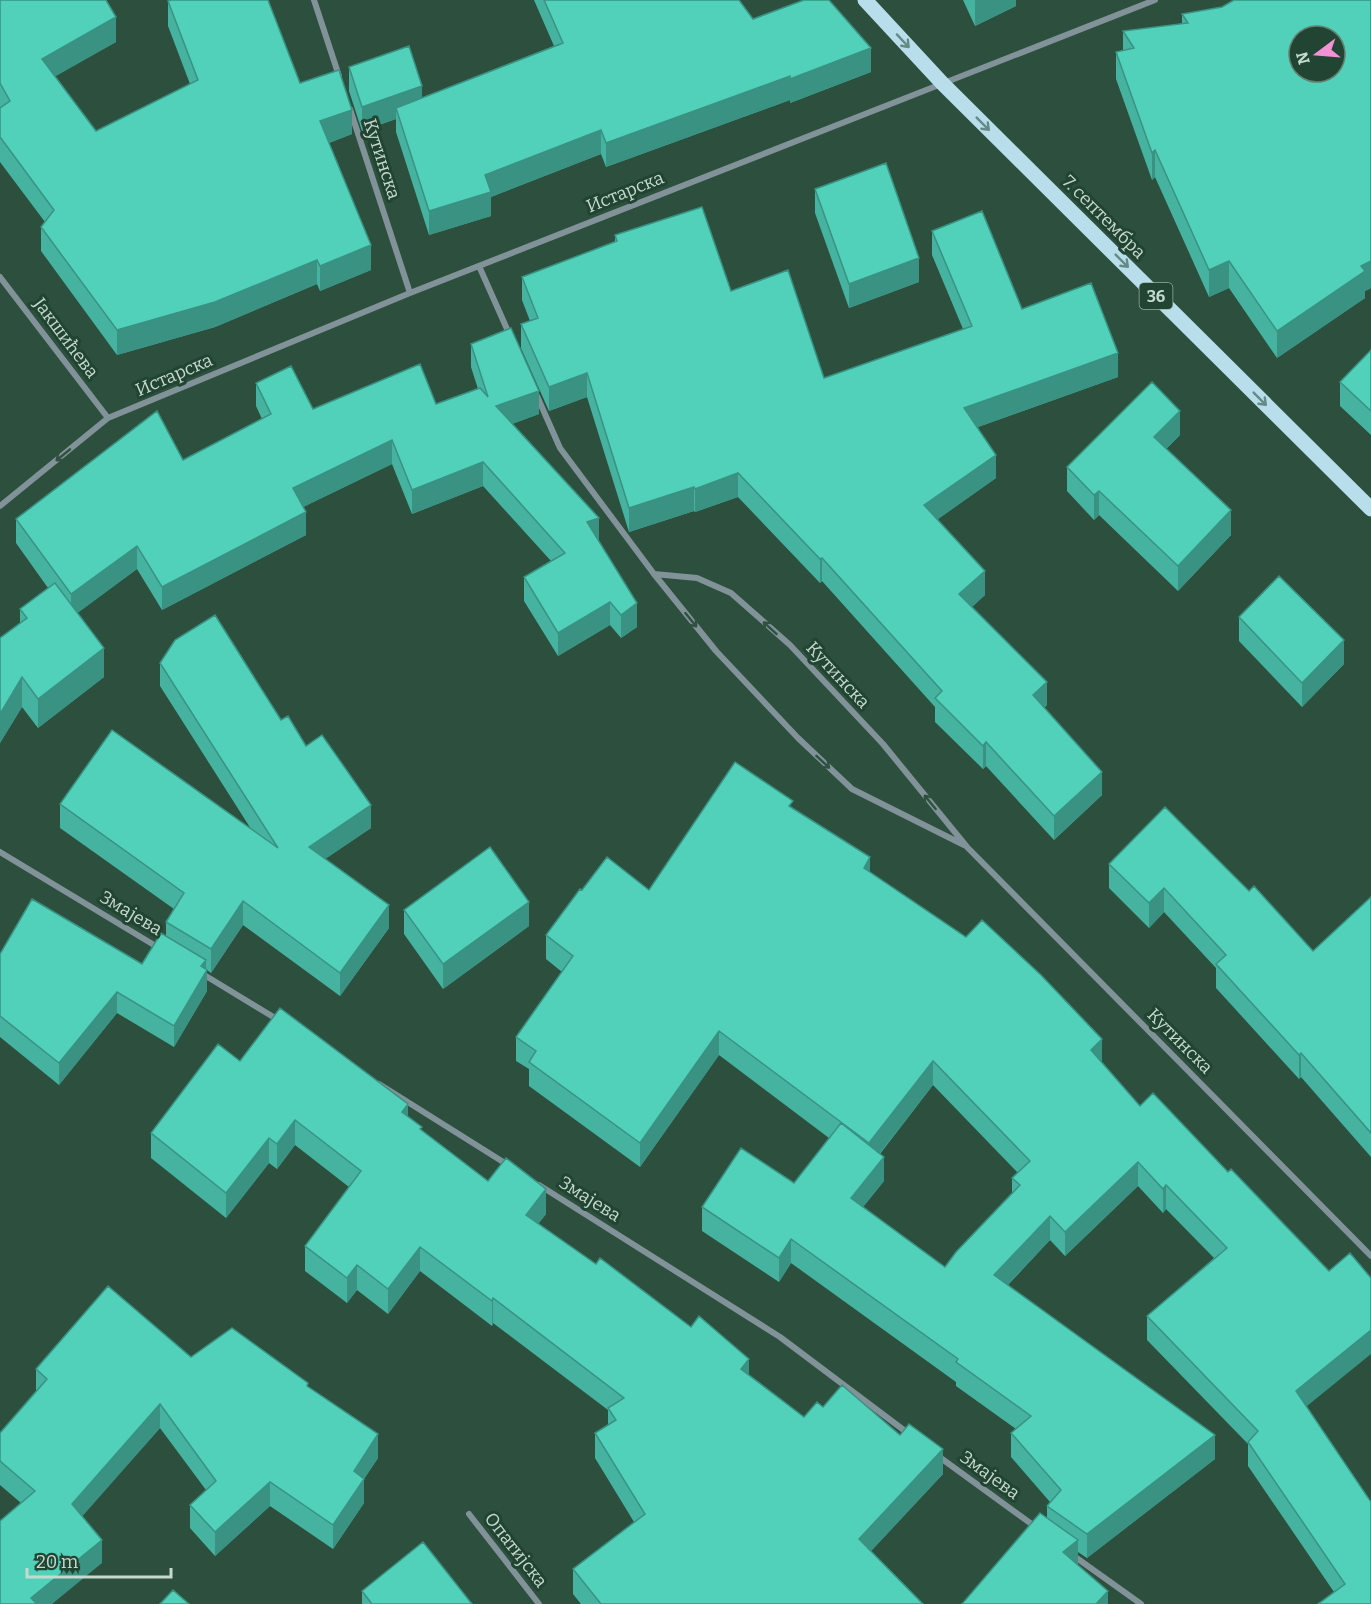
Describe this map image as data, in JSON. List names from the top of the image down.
{
  "streets": {
    "main road": ["7. септембра", "36"],
    "street": [
      "Кутинска",
      "Истарска",
      "Јакшићева",
      "Змајева",
      "Опатијска"
    ]
  },
  "crossings": [
    ["Кутинска", "Истарска"],
    ["Истарска", "7. септембра"],
    ["Истарска", "Јакшићева"]
  ],
  "one_way": ["7. септембра"],
  "scale_bar": "20 m",
  "north": "left"
}
